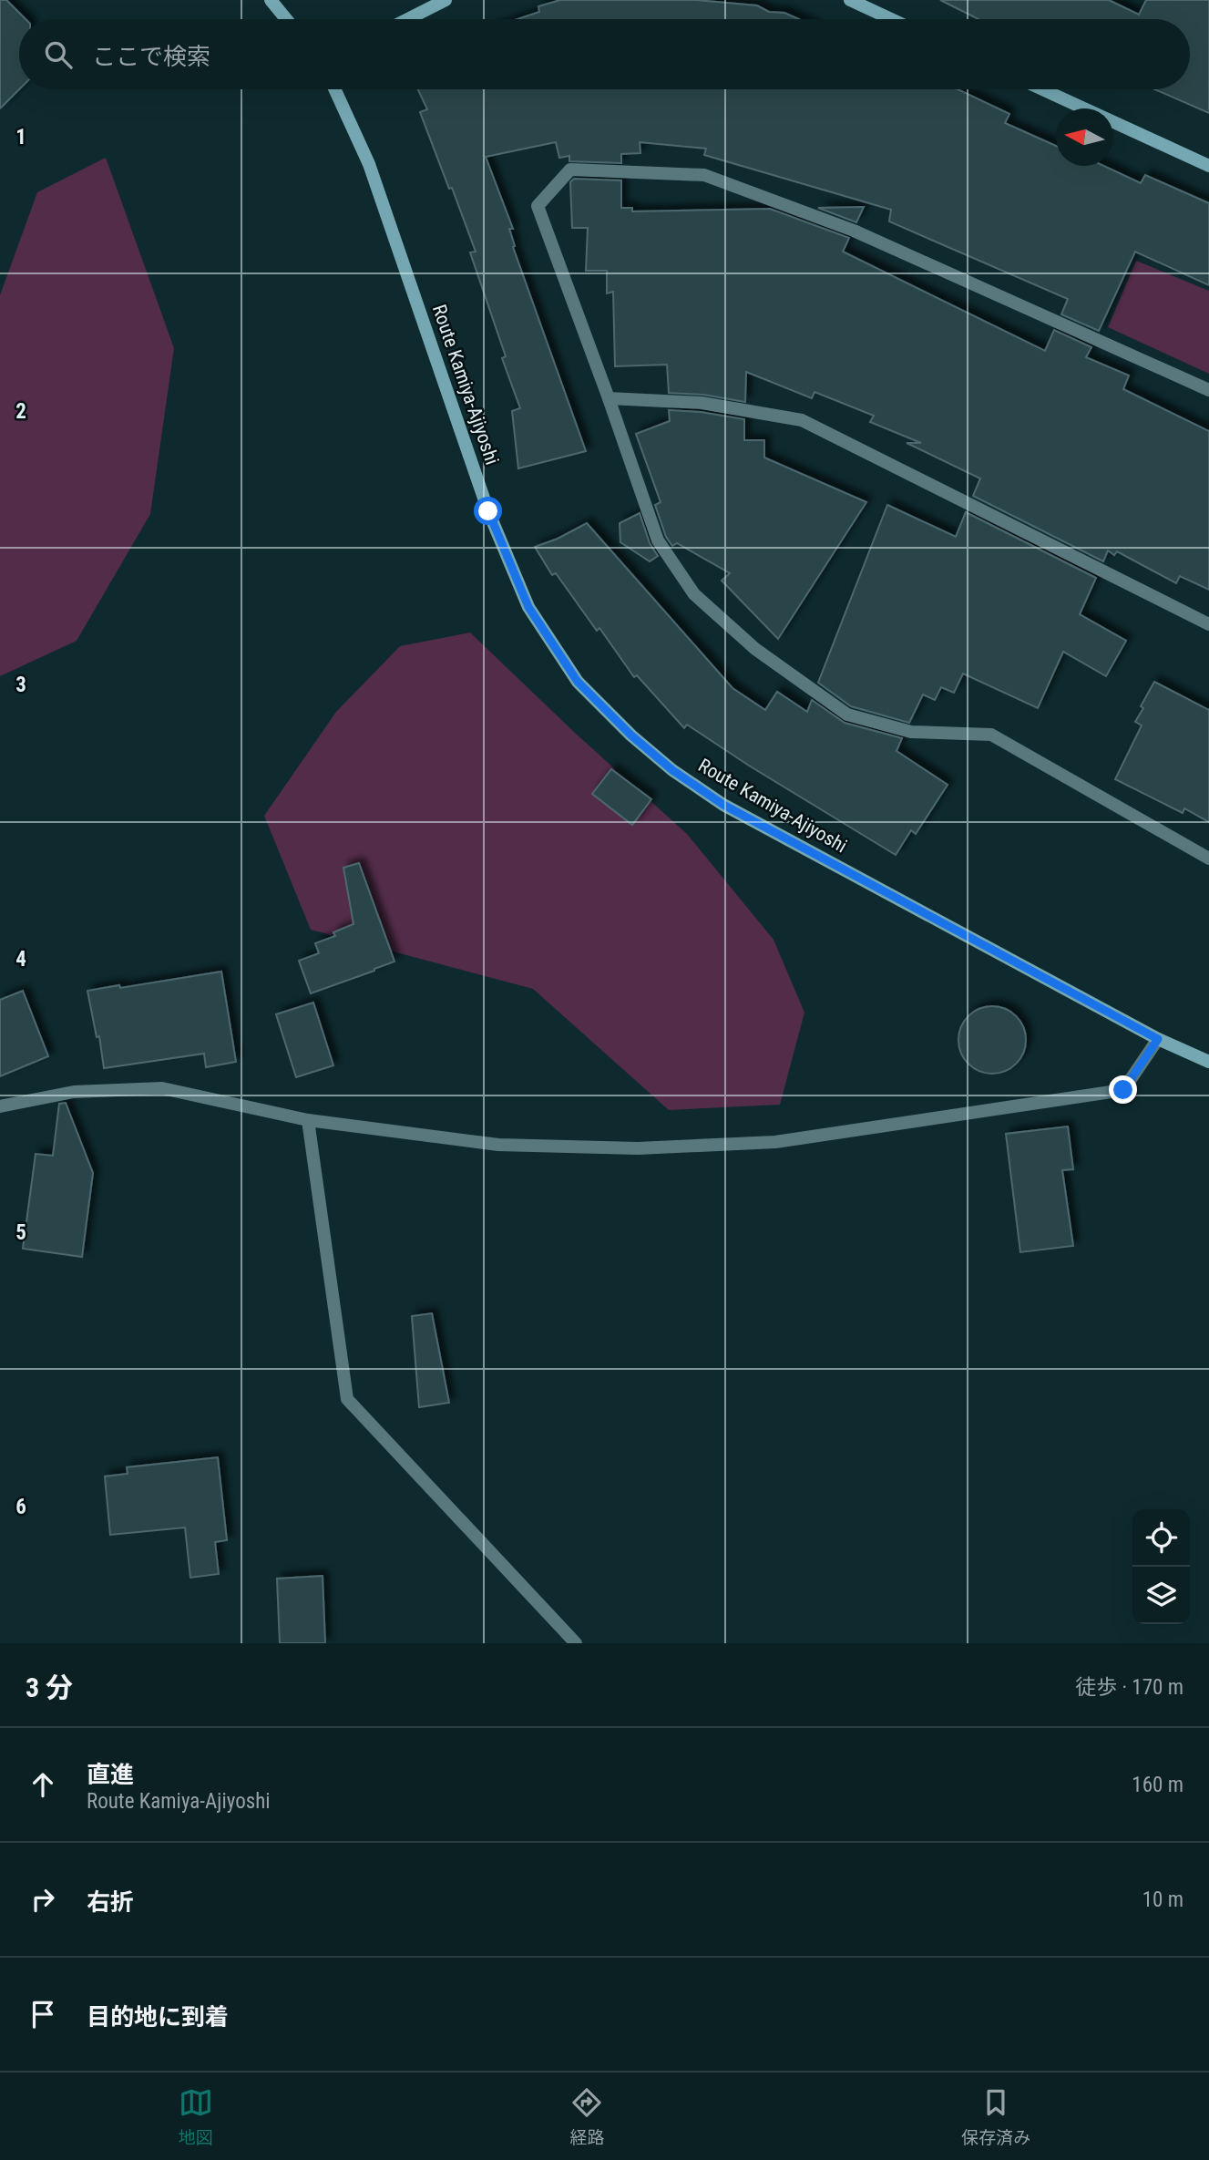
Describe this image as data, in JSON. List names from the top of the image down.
{
  "streets": {
    "main road": ["Route Kamiya-Ajiyoshi"]
  },
  "north": "left",
  "page": {
    "search": "ここで検索",
    "heading": ["3 分", "徒歩 · 170 m"],
    "list": [
      ["直進", "Route Kamiya-Ajiyoshi", "160 m"],
      ["右折", "10 m"],
      "目的地に到着"
    ],
    "nav": ["地図", "経路", "保存済み"]
  },
  "grid": {
    "rows": [
      "1",
      "2",
      "3",
      "4",
      "5",
      "6"
    ]
  }
}
